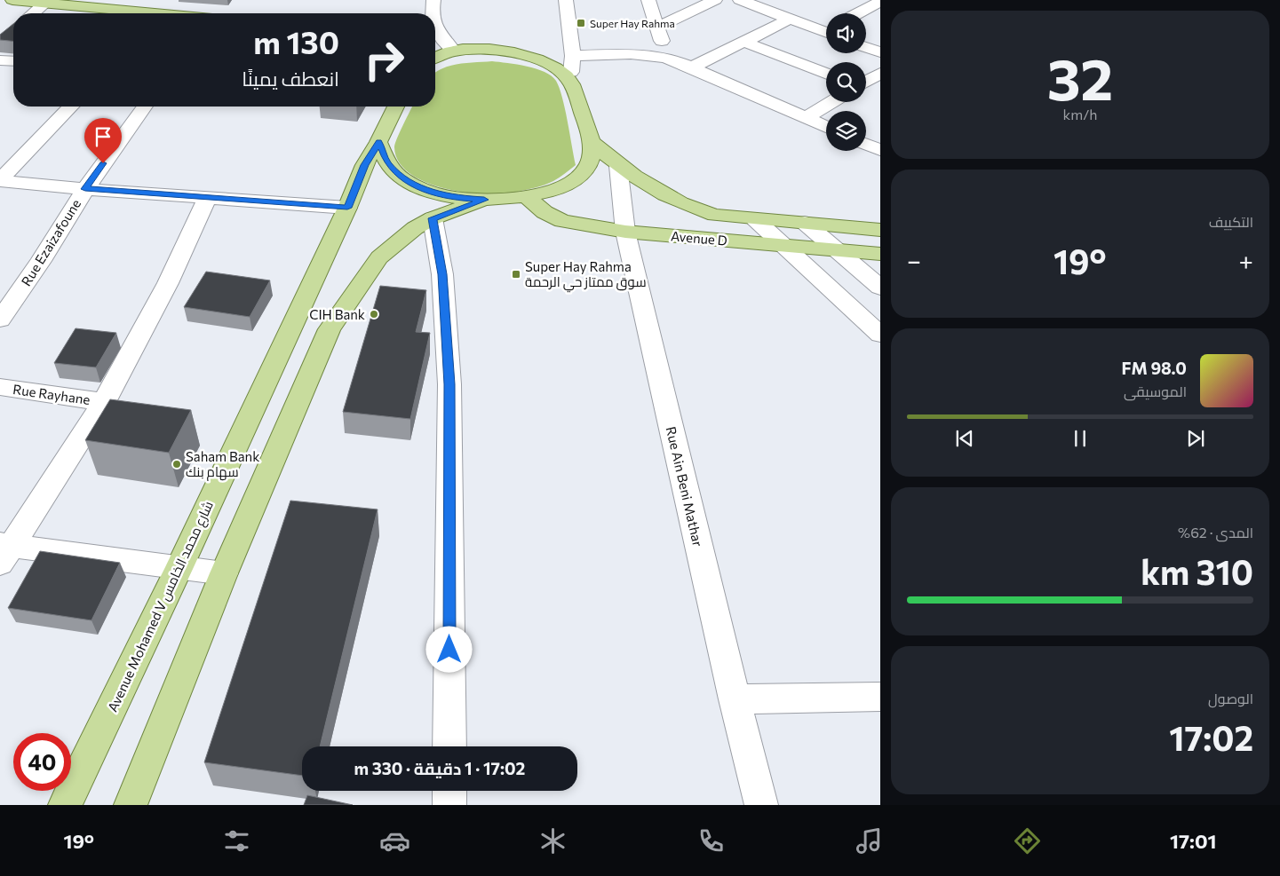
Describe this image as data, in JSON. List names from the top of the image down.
{
  "streets": {
    "main road": ["Avenue D", "Avenue Mohamed V شارع محمد الخامس"],
    "street": ["Rue Ezaizafoune", "Rue Rayhane", "Rue Ain Beni Mathar"]
  },
  "crossings": [
    ["Avenue D", "Rue Ain Beni Mathar"]
  ],
  "places": {
    "transit": ["Super Hay Rahma", "Super Hay Rahma سوق ممتاز حي الرحمة"],
    "other": ["CIH Bank", "Saham Bank سهام بنك"]
  },
  "page": {
    "tile": [
      ["32", "km/h"],
      "التكييف",
      ["المدى · 62%", "310 km"],
      ["الوصول", "17:02"]
    ],
    "turn": ["130 m", "انعطف يمينًا"],
    "heat": ["−", "19°", "+"],
    "song": ["98.0 FM", "الموسيقى"],
    "limit": "40",
    "trip": "17:02 · 1 دقيقة · 330 m",
    "tabs": ["17:01", "19°"]
  }
}
